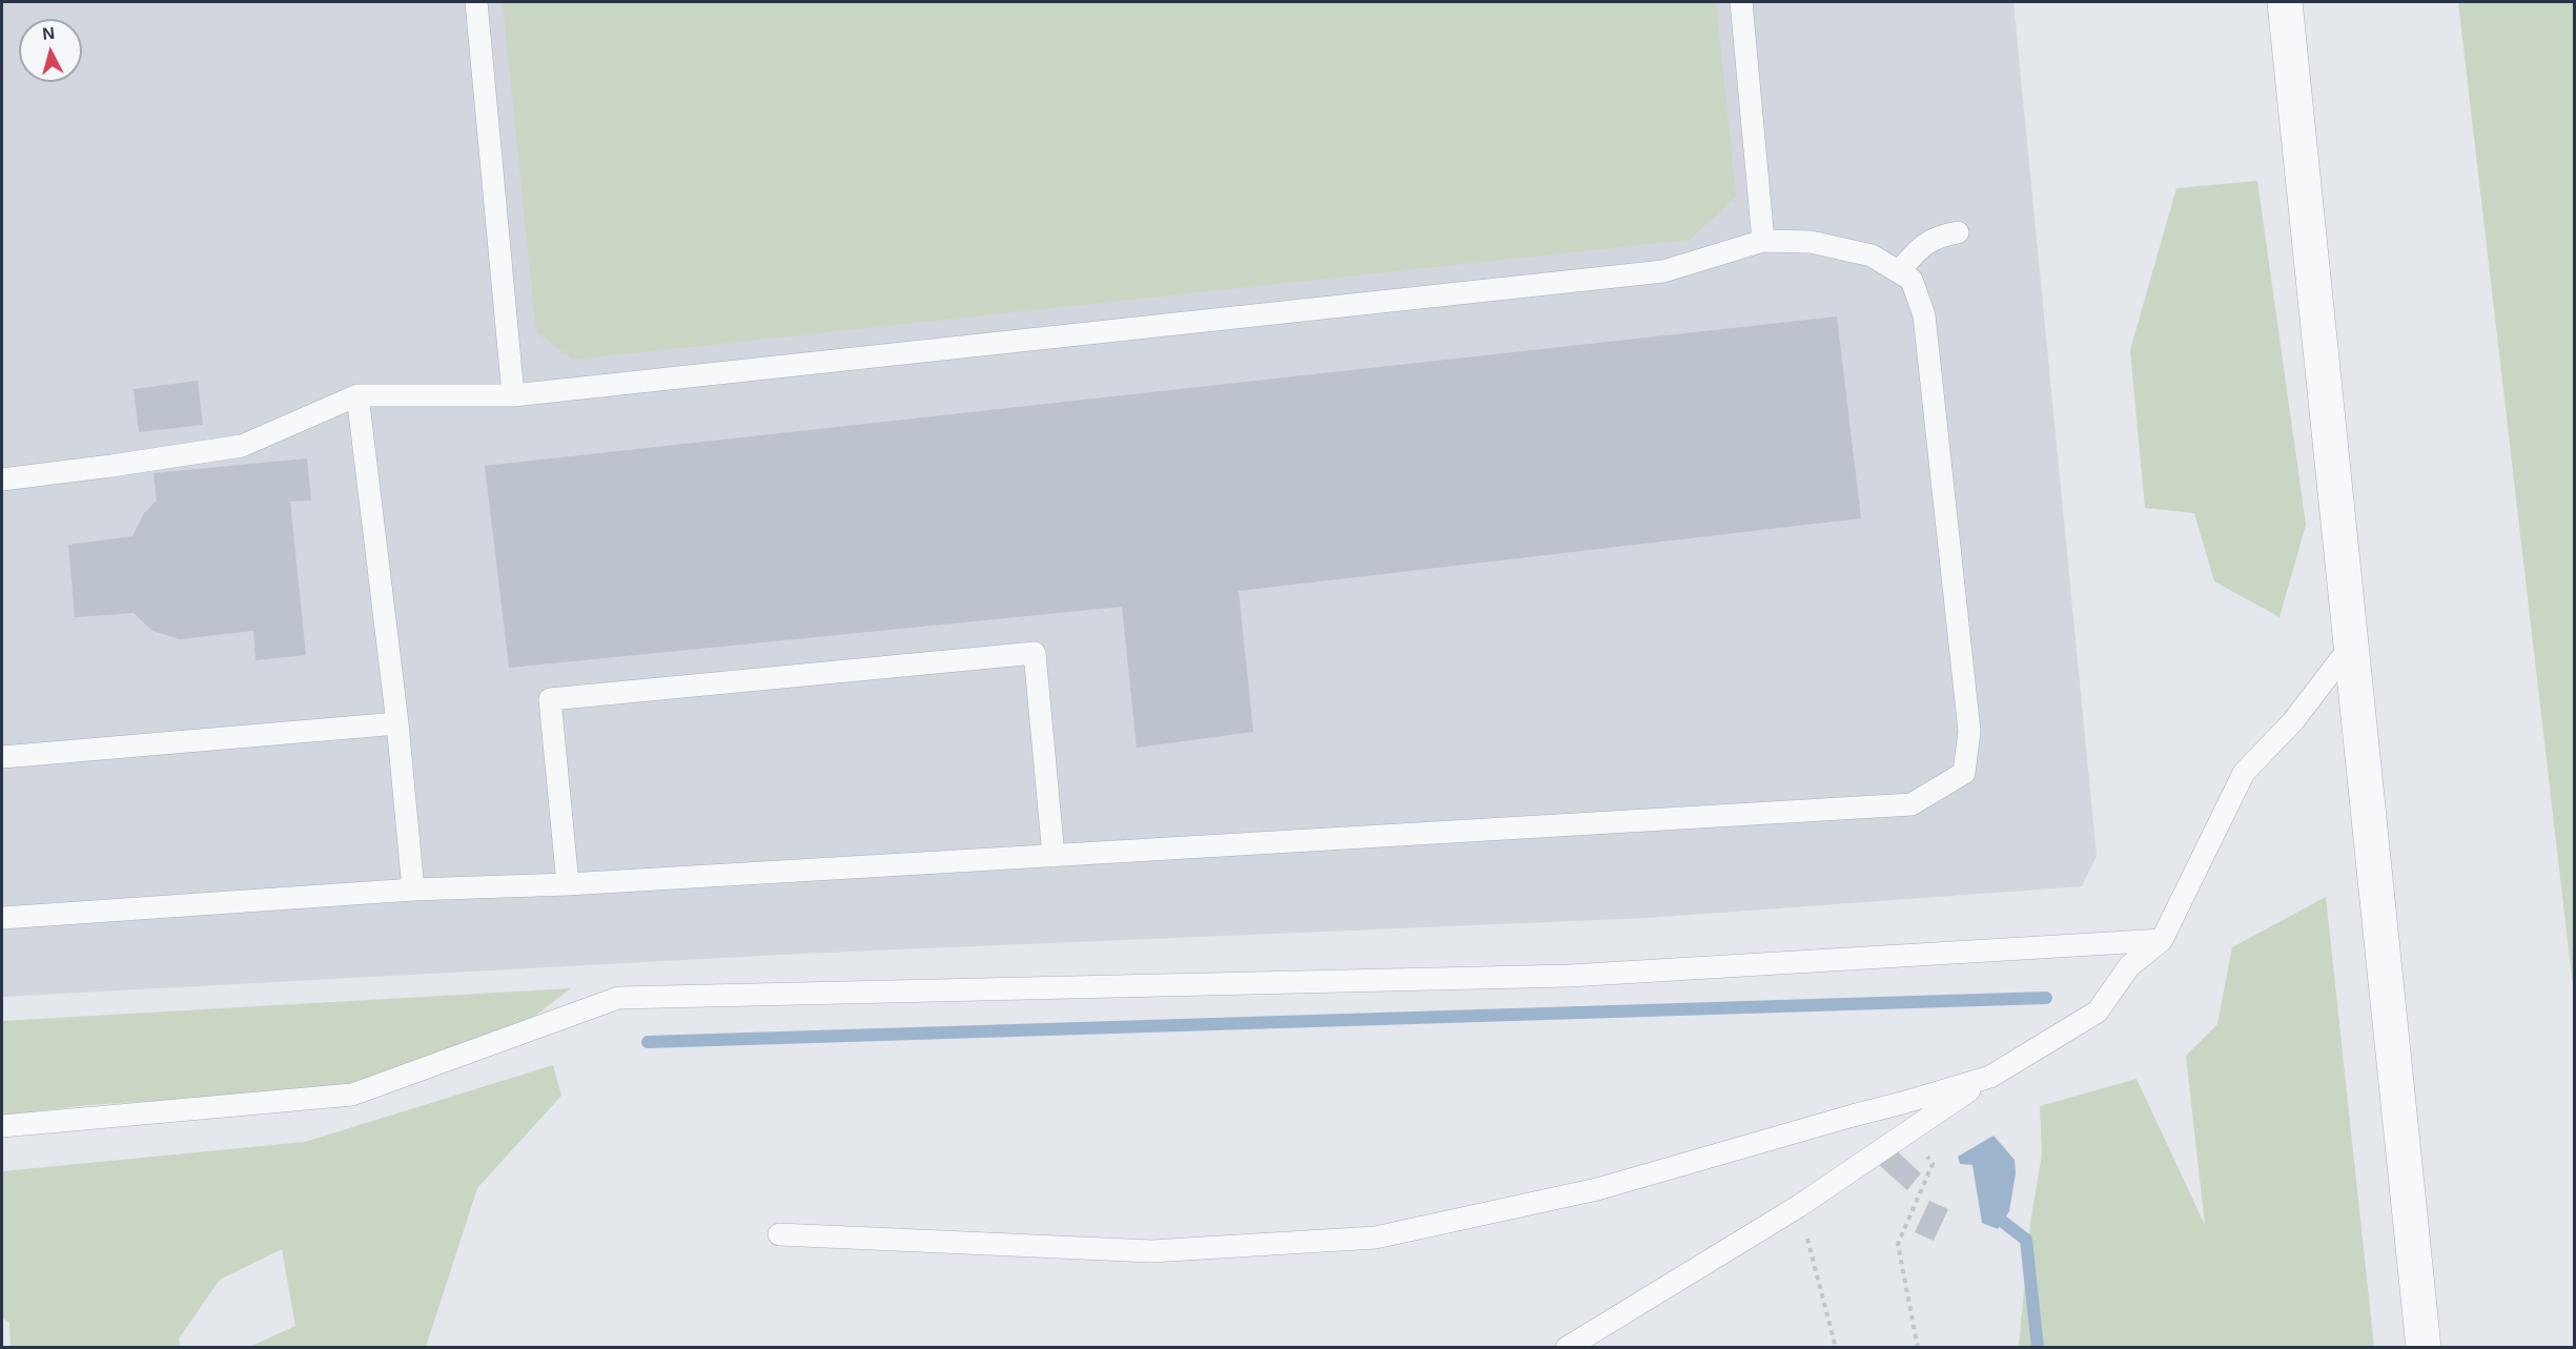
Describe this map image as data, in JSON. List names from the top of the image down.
{
  "north": "top"
}
